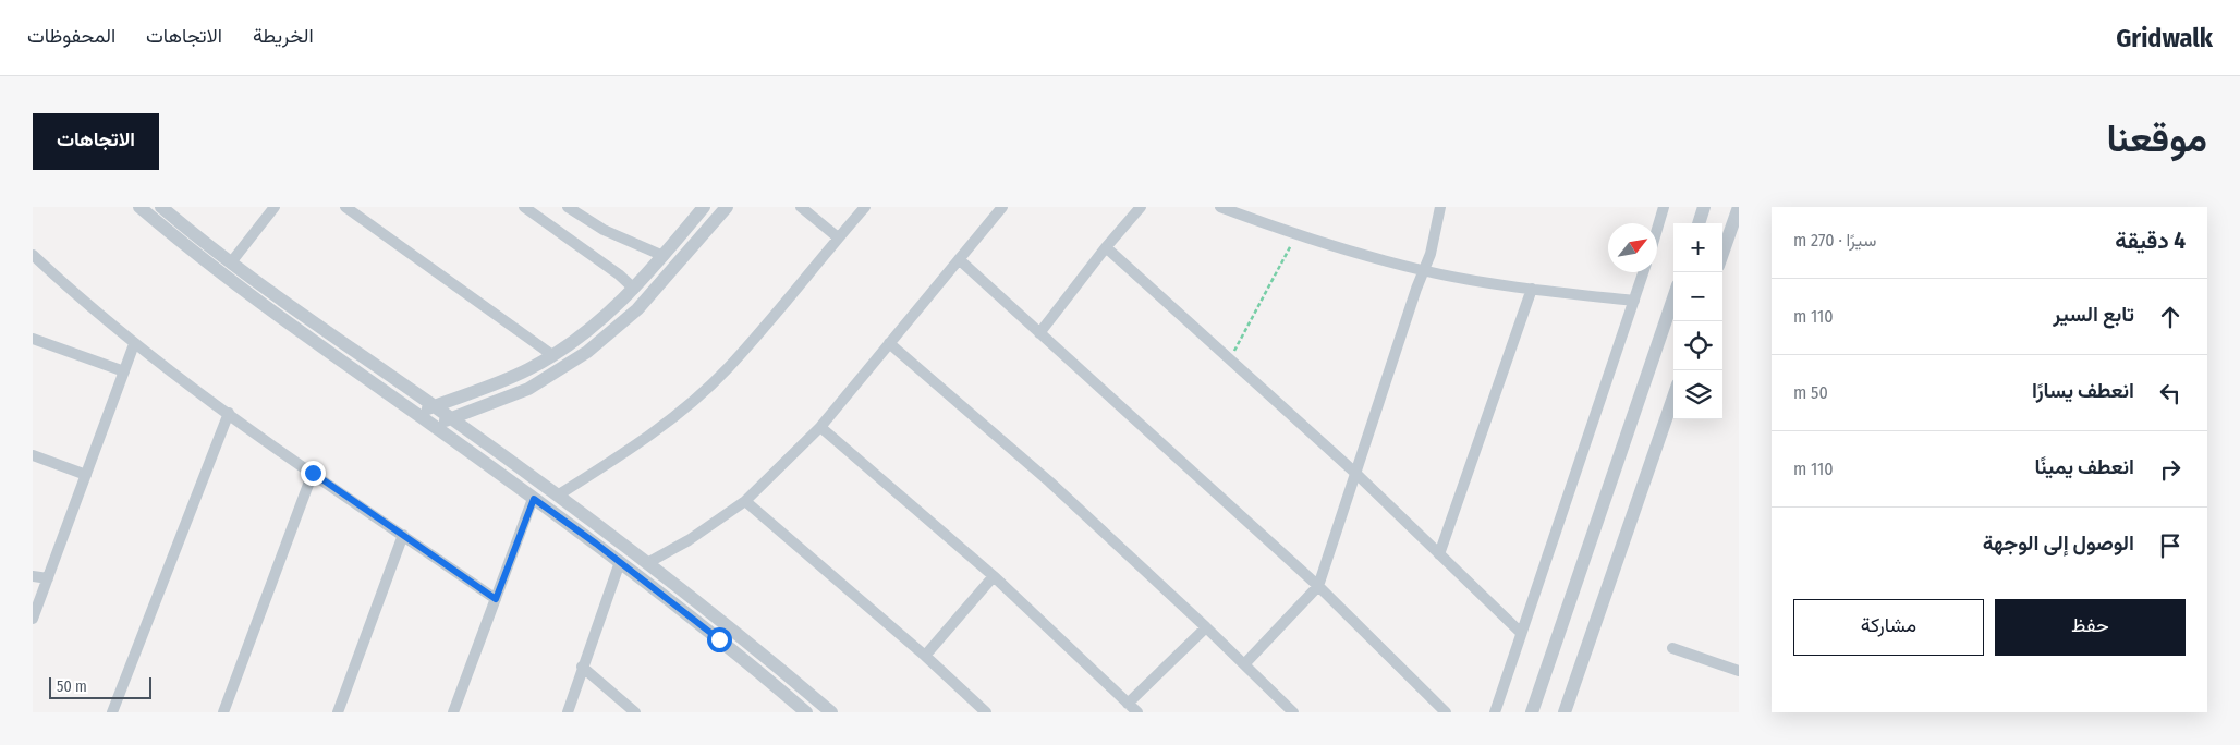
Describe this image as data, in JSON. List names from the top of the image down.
{
  "scale_bar": "50 m",
  "north": "top right",
  "page": {
    "header": "Gridwalk",
    "nav": ["الخريطة", "الاتجاهات", "المحفوظات"],
    "title": "موقعنا",
    "buttons": [
      "الاتجاهات",
      ["حفظ", "مشاركة"]
    ],
    "heading": ["4 دقيقة", "سيرًا · 270 m"],
    "map_buttons": ["+", "−"],
    "list": [
      ["تابع السير", "110 m"],
      ["انعطف يسارًا", "50 m"],
      ["انعطف يمينًا", "110 m"],
      "الوصول إلى الوجهة"
    ],
    "scale": "50 m"
  }
}
